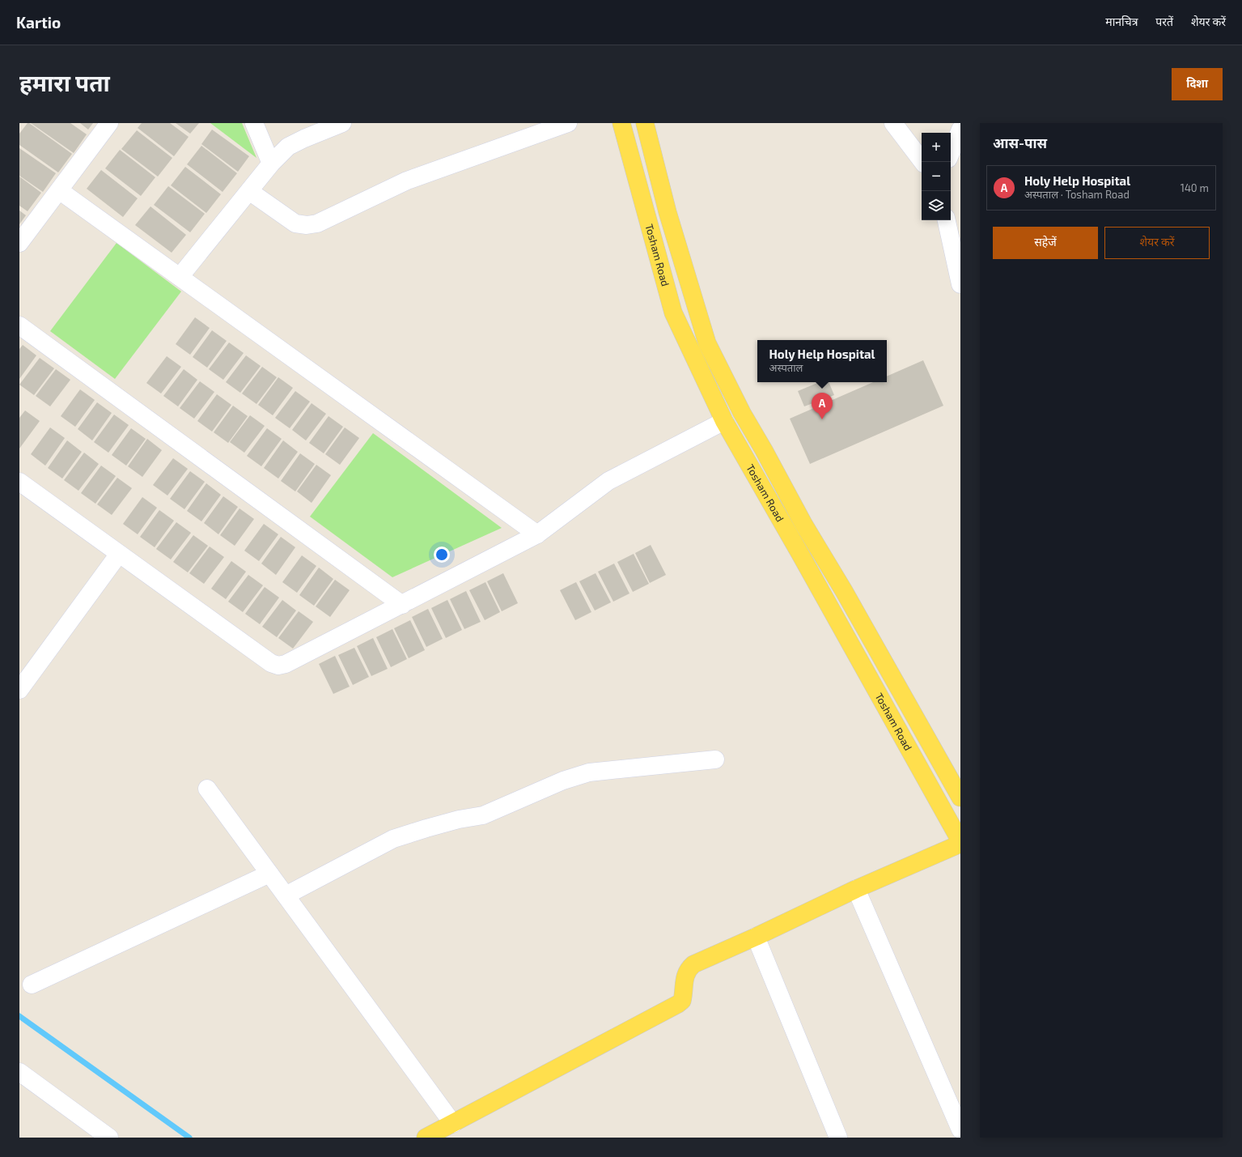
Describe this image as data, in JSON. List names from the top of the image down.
{
  "streets": {
    "main road": ["Tosham Road"]
  },
  "page": {
    "header": "Kartio",
    "nav": ["मानचित्र", "परतें", "शेयर करें"],
    "buttons": [
      "दिशा",
      ["सहेजें", "शेयर करें"]
    ],
    "title": "हमारा पता",
    "heading": "आस-पास",
    "map_buttons": ["+", "−"],
    "list": [
      {
        "mark": "A",
        "name": "Holy Help Hospital",
        "note": "अस्पताल · Tosham Road",
        "value": "140 m"
      }
    ],
    "popup": ["Holy Help Hospital", "अस्पताल"],
    "pins": "A"
  }
}
